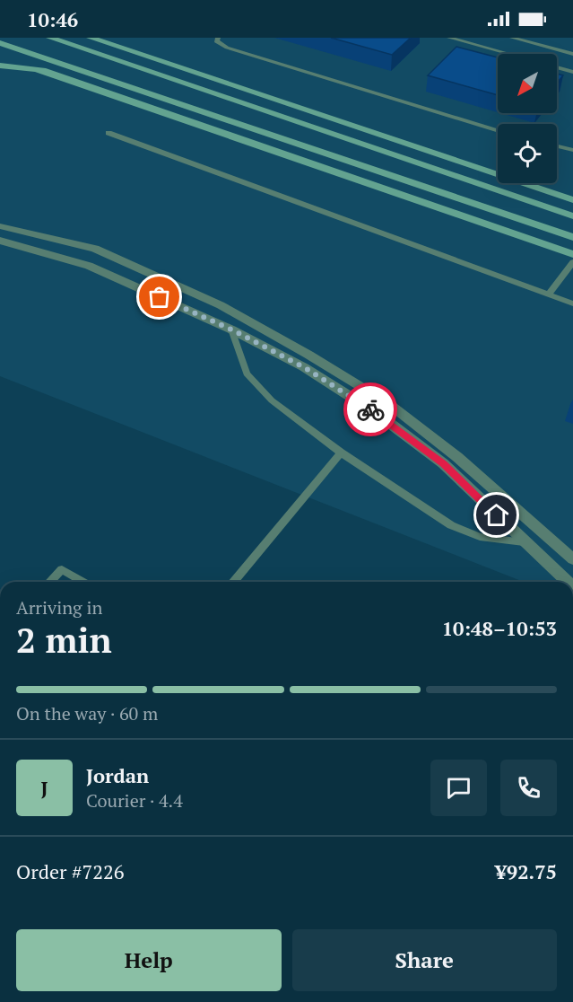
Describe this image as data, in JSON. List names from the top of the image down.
{
  "north": "bottom left",
  "page": {
    "status": "10:46",
    "heading": ["2 min", "Arriving in", "10:48–10:53"],
    "panel": [
      "Jordan",
      "Courier · 4.4",
      "Order #7226",
      "¥92.75"
    ],
    "bar": "On the way · 60 m",
    "round": "J",
    "buttons": ["Help", "Share"]
  }
}
